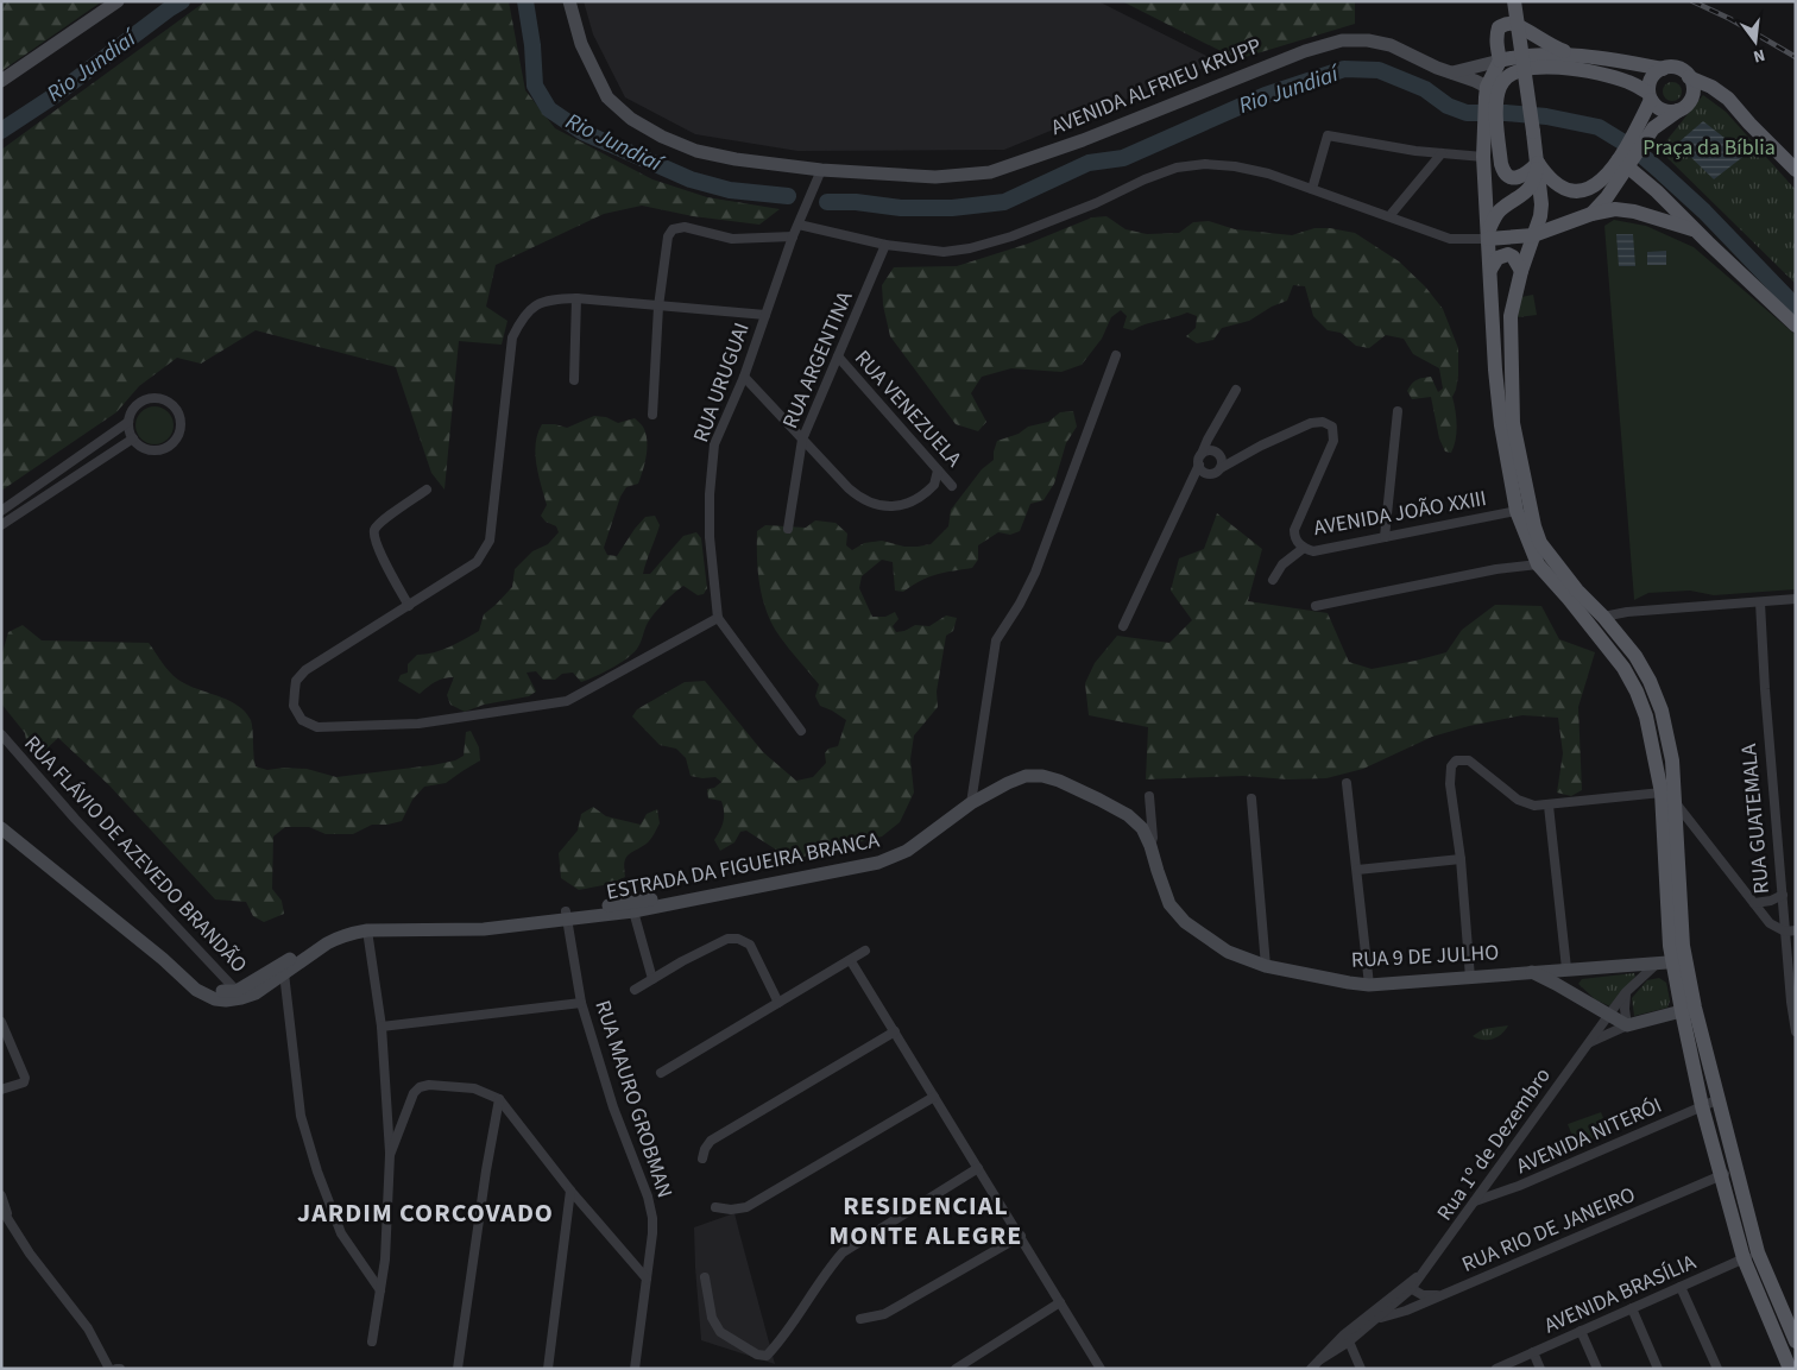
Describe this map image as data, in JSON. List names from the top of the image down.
{
  "streets": {
    "main road": ["AVENIDA ALFRIEU KRUPP", "ESTRADA DA FIGUEIRA BRANCA", "RUA 9 DE JULHO"],
    "street": [
      "RUA ARGENTINA",
      "RUA URUGUAI",
      "RUA VENEZUELA",
      "AVENIDA JOÃO XXIII",
      "RUA GUATEMALA",
      "RUA FLÁVIO DE AZEVEDO BRANDÃO",
      "RUA MAURO GROBMAN",
      "AVENIDA NITERÓI",
      "Rua 1º de Dezembro",
      "RUA RIO DE JANEIRO",
      "AVENIDA BRASÍLIA"
    ]
  },
  "crossings": [
    ["AVENIDA ALFRIEU KRUPP", "RUA URUGUAI"],
    ["RUA ARGENTINA", "RUA VENEZUELA"],
    ["RUA FLÁVIO DE AZEVEDO BRANDÃO", "ESTRADA DA FIGUEIRA BRANCA"],
    ["ESTRADA DA FIGUEIRA BRANCA", "RUA 9 DE JULHO"],
    ["ESTRADA DA FIGUEIRA BRANCA", "RUA MAURO GROBMAN"],
    ["RUA 9 DE JULHO", "Rua 1º de Dezembro"],
    ["AVENIDA NITERÓI", "Rua 1º de Dezembro"],
    ["Rua 1º de Dezembro", "RUA RIO DE JANEIRO"]
  ],
  "districts": ["RESIDENCIAL MONTE ALEGRE", "JARDIM CORCOVADO"],
  "water": ["Rio Jundiaí"],
  "parks": ["Praça da Bíblia"],
  "north": "bottom"
}
